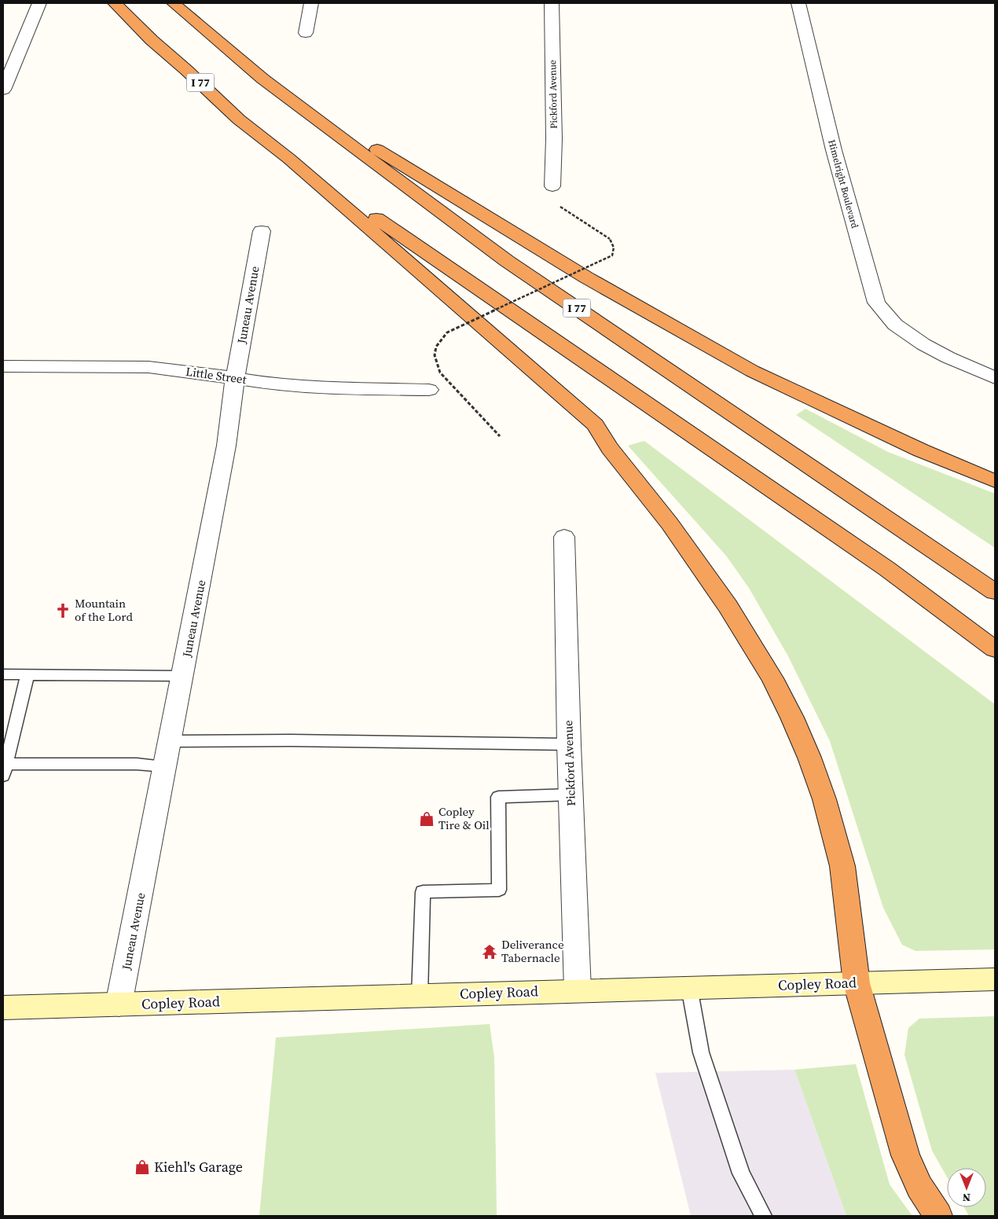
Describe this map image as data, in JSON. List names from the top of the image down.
{
  "streets": {
    "highway": ["I 77"],
    "main road": ["Copley Road"],
    "street": [
      "Pickford Avenue",
      "Himelright Boulevard",
      "Juneau Avenue",
      "Little Street"
    ]
  },
  "crossings": [
    ["Pickford Avenue", "Copley Road"],
    ["Juneau Avenue", "Little Street"],
    ["Juneau Avenue", "Copley Road"]
  ],
  "places": {
    "church": ["Mountain of the Lord"],
    "shop": ["Copley Tire & Oil", "Kiehl's Garage"],
    "temple": ["Deliverance Tabernacle"]
  },
  "north": "bottom"
}
